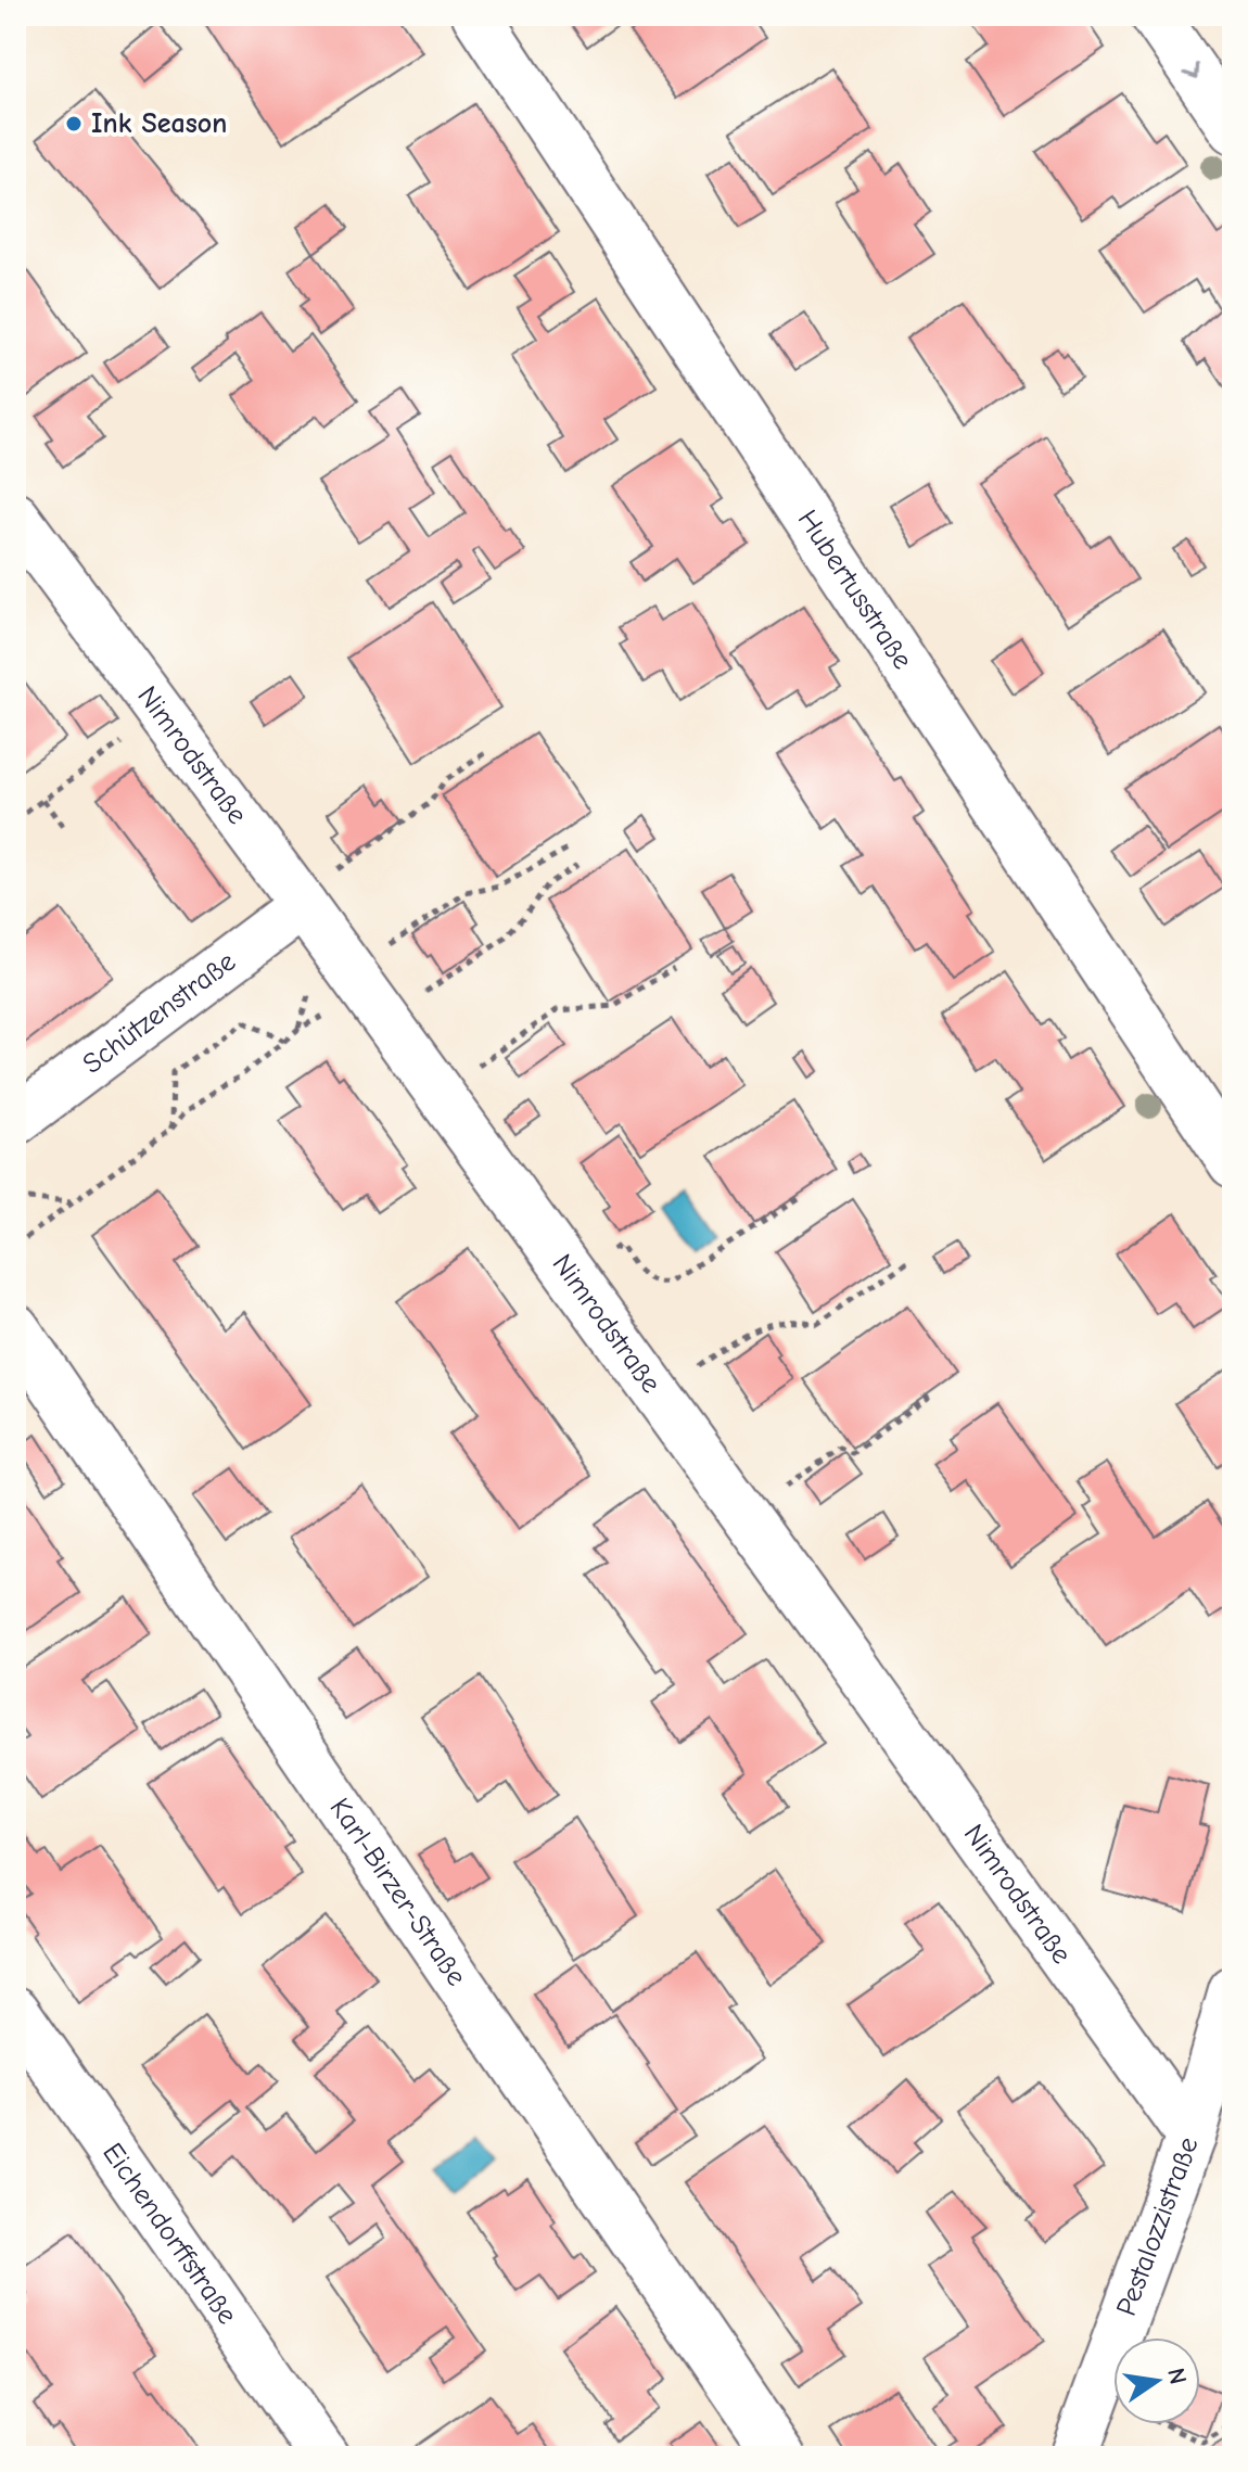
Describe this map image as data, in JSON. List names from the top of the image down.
{
  "streets": {
    "street": [
      "Hubertusstraße",
      "Nimrodstraße",
      "Schützenstraße",
      "Karl-Birzer-Straße",
      "Pestalozzistraße",
      "Eichendorffstraße"
    ]
  },
  "crossings": [
    ["Nimrodstraße", "Schützenstraße"],
    ["Nimrodstraße", "Pestalozzistraße"]
  ],
  "places": ["Ink Season"],
  "north": "right"
}
